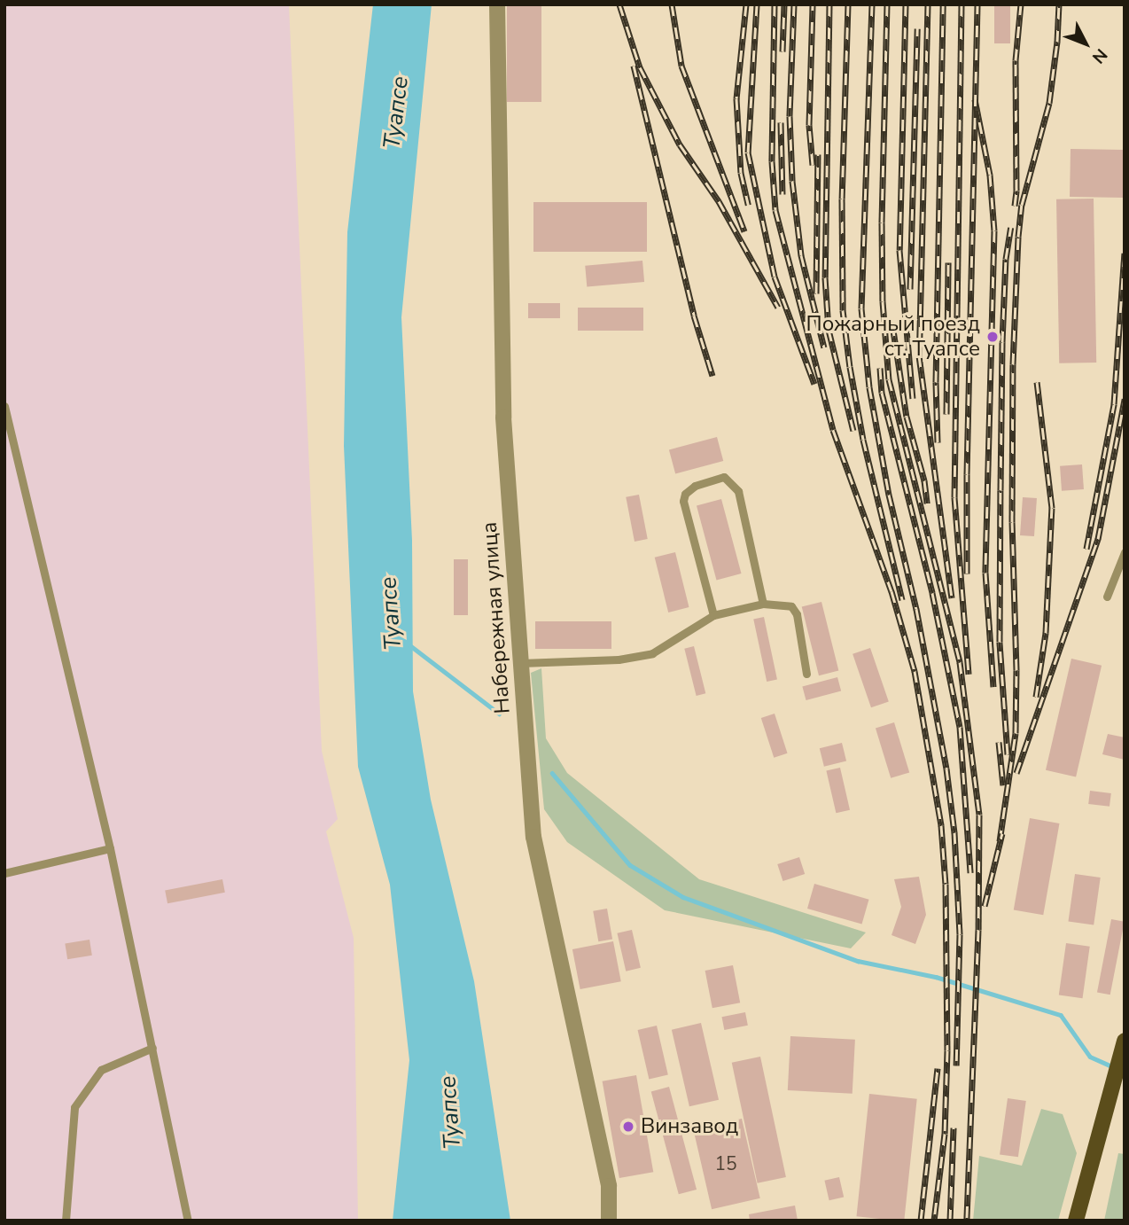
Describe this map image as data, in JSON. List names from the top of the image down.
{
  "streets": {
    "street": ["Набережная улица"]
  },
  "water": ["Туапсе"],
  "places": ["Пожарный поезд ст. Туапсе", "Винзавод"],
  "house_numbers": ["15"],
  "north": "bottom right"
}
